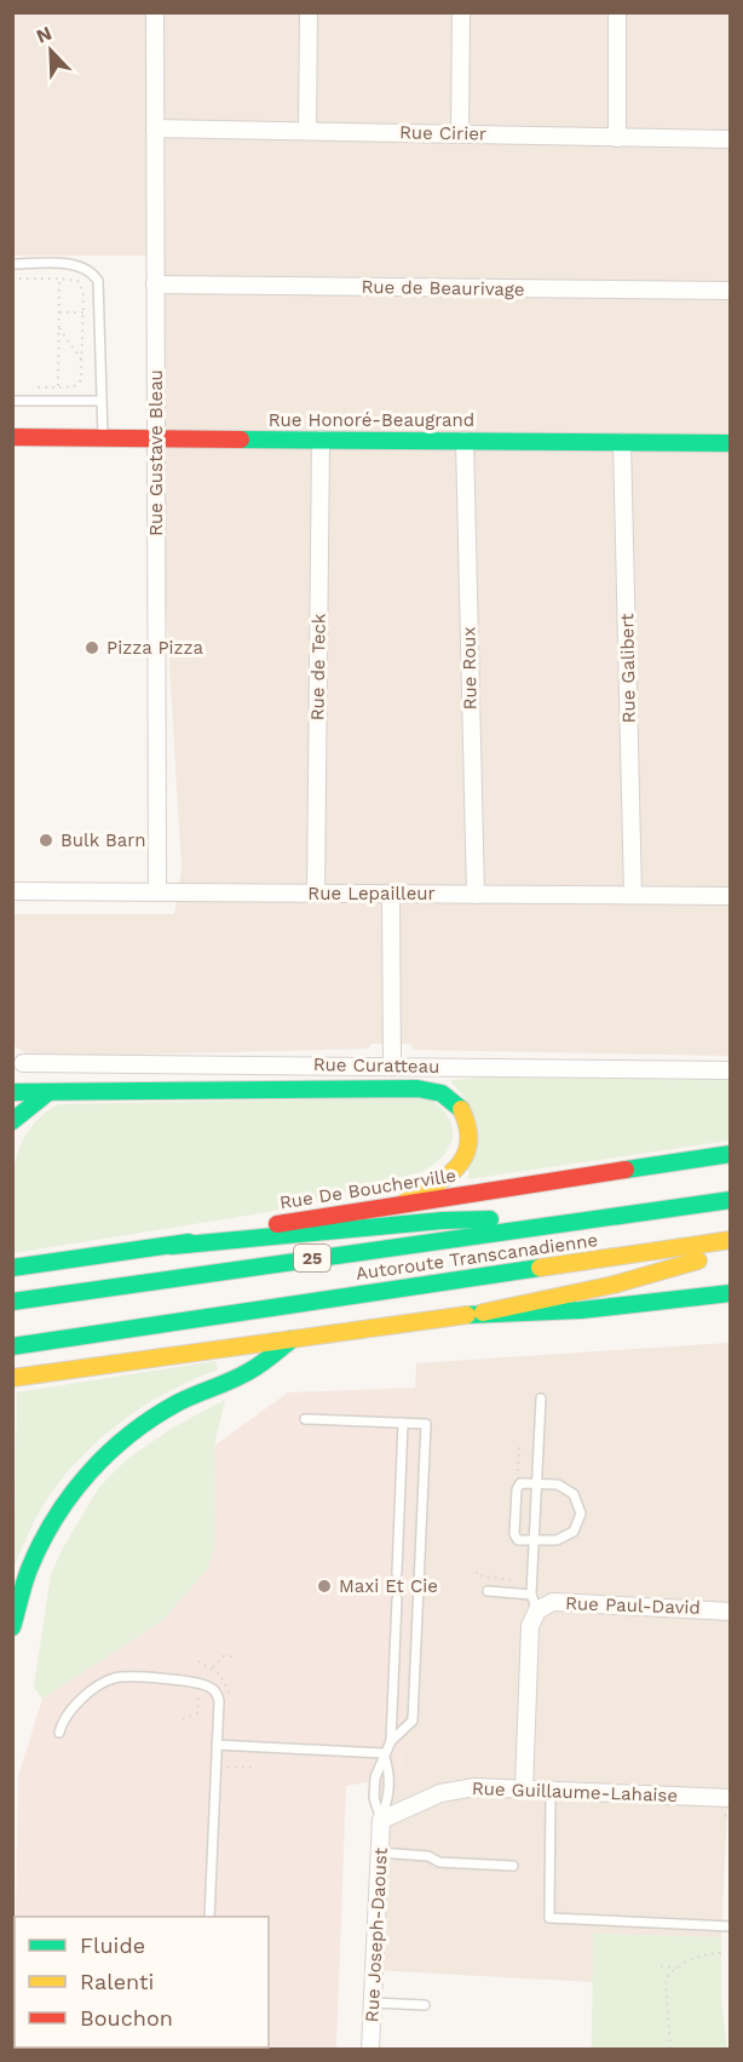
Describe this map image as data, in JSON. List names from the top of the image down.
{
  "streets": {
    "main road": [
      "Rue Honoré-Beaugrand",
      "Rue De Boucherville",
      "Autoroute Transcanadienne",
      "25"
    ],
    "street": [
      "Rue Cirier",
      "Rue de Beaurivage",
      "Rue Gustave Bleau",
      "Rue de Teck",
      "Rue Roux",
      "Rue Galibert",
      "Rue Lepailleur",
      "Rue Curatteau",
      "Rue Paul-David",
      "Rue Guillaume-Lahaise",
      "Rue Joseph-Daoust"
    ]
  },
  "crossings": [
    ["Rue Cirier", "Rue Gustave Bleau"],
    ["Rue de Beaurivage", "Rue Gustave Bleau"],
    ["Rue Honoré-Beaugrand", "Rue Gustave Bleau"],
    ["Rue Honoré-Beaugrand", "Rue de Teck"],
    ["Rue Honoré-Beaugrand", "Rue Roux"],
    ["Rue Honoré-Beaugrand", "Rue Galibert"],
    ["Rue Gustave Bleau", "Rue Lepailleur"],
    ["Rue de Teck", "Rue Lepailleur"],
    ["Rue Roux", "Rue Lepailleur"],
    ["Rue Galibert", "Rue Lepailleur"],
    ["Rue Guillaume-Lahaise", "Rue Joseph-Daoust"]
  ],
  "places": ["Pizza Pizza", "Bulk Barn", "Maxi Et Cie"],
  "legend": ["Fluide", "Ralenti", "Bouchon"],
  "north": "top left"
}
